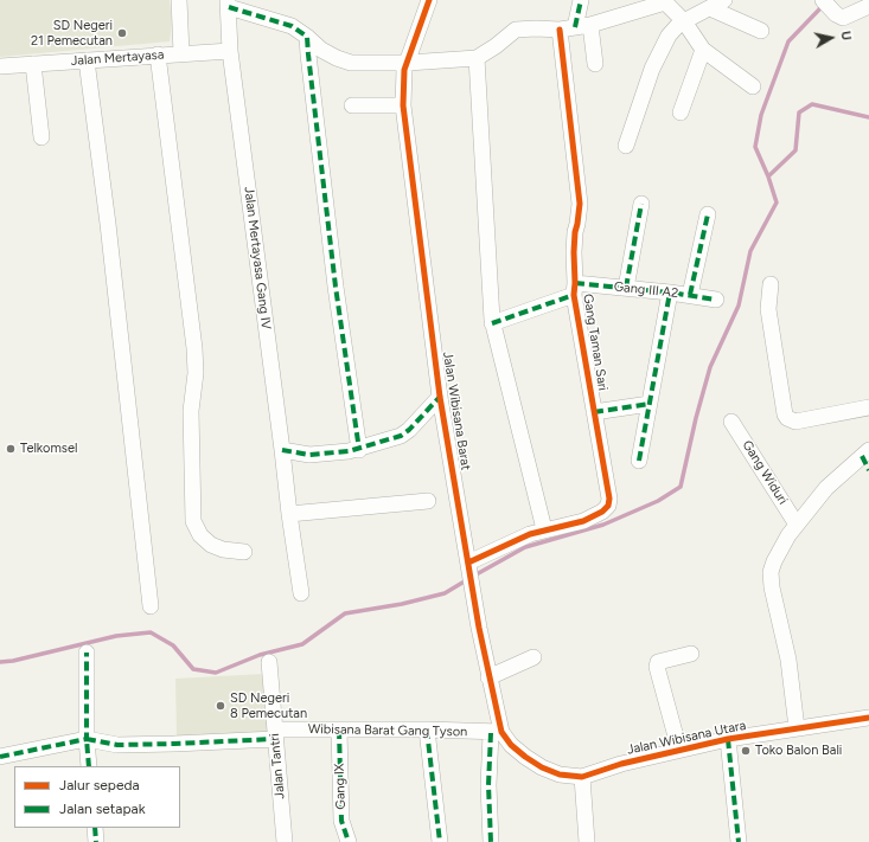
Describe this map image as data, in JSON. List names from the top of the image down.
{
  "streets": {
    "street": [
      "Jalan Mertayasa",
      "Jalan Mertayasa Gang IV",
      "Gang III A2",
      "Gang Taman Sari",
      "Jalan Wibisana Barat",
      "Gang Widuri",
      "Wibisana Barat Gang Tyson",
      "Jalan Wibisana Utara",
      "Jalan Tantri",
      "Gang IX"
    ]
  },
  "crossings": [
    ["Gang III A2", "Gang Taman Sari"],
    ["Gang Taman Sari", "Jalan Wibisana Barat"],
    ["Jalan Wibisana Barat", "Wibisana Barat Gang Tyson"],
    ["Jalan Wibisana Barat", "Jalan Wibisana Utara"],
    ["Wibisana Barat Gang Tyson", "Jalan Tantri"],
    ["Wibisana Barat Gang Tyson", "Gang IX"]
  ],
  "places": [
    "SD Negeri 21 Pemecutan",
    "Telkomsel",
    "SD Negeri 8 Pemecutan",
    "Toko Balon Bali"
  ],
  "legend": ["Jalur sepeda", "Jalan setapak"],
  "north": "right"
}
